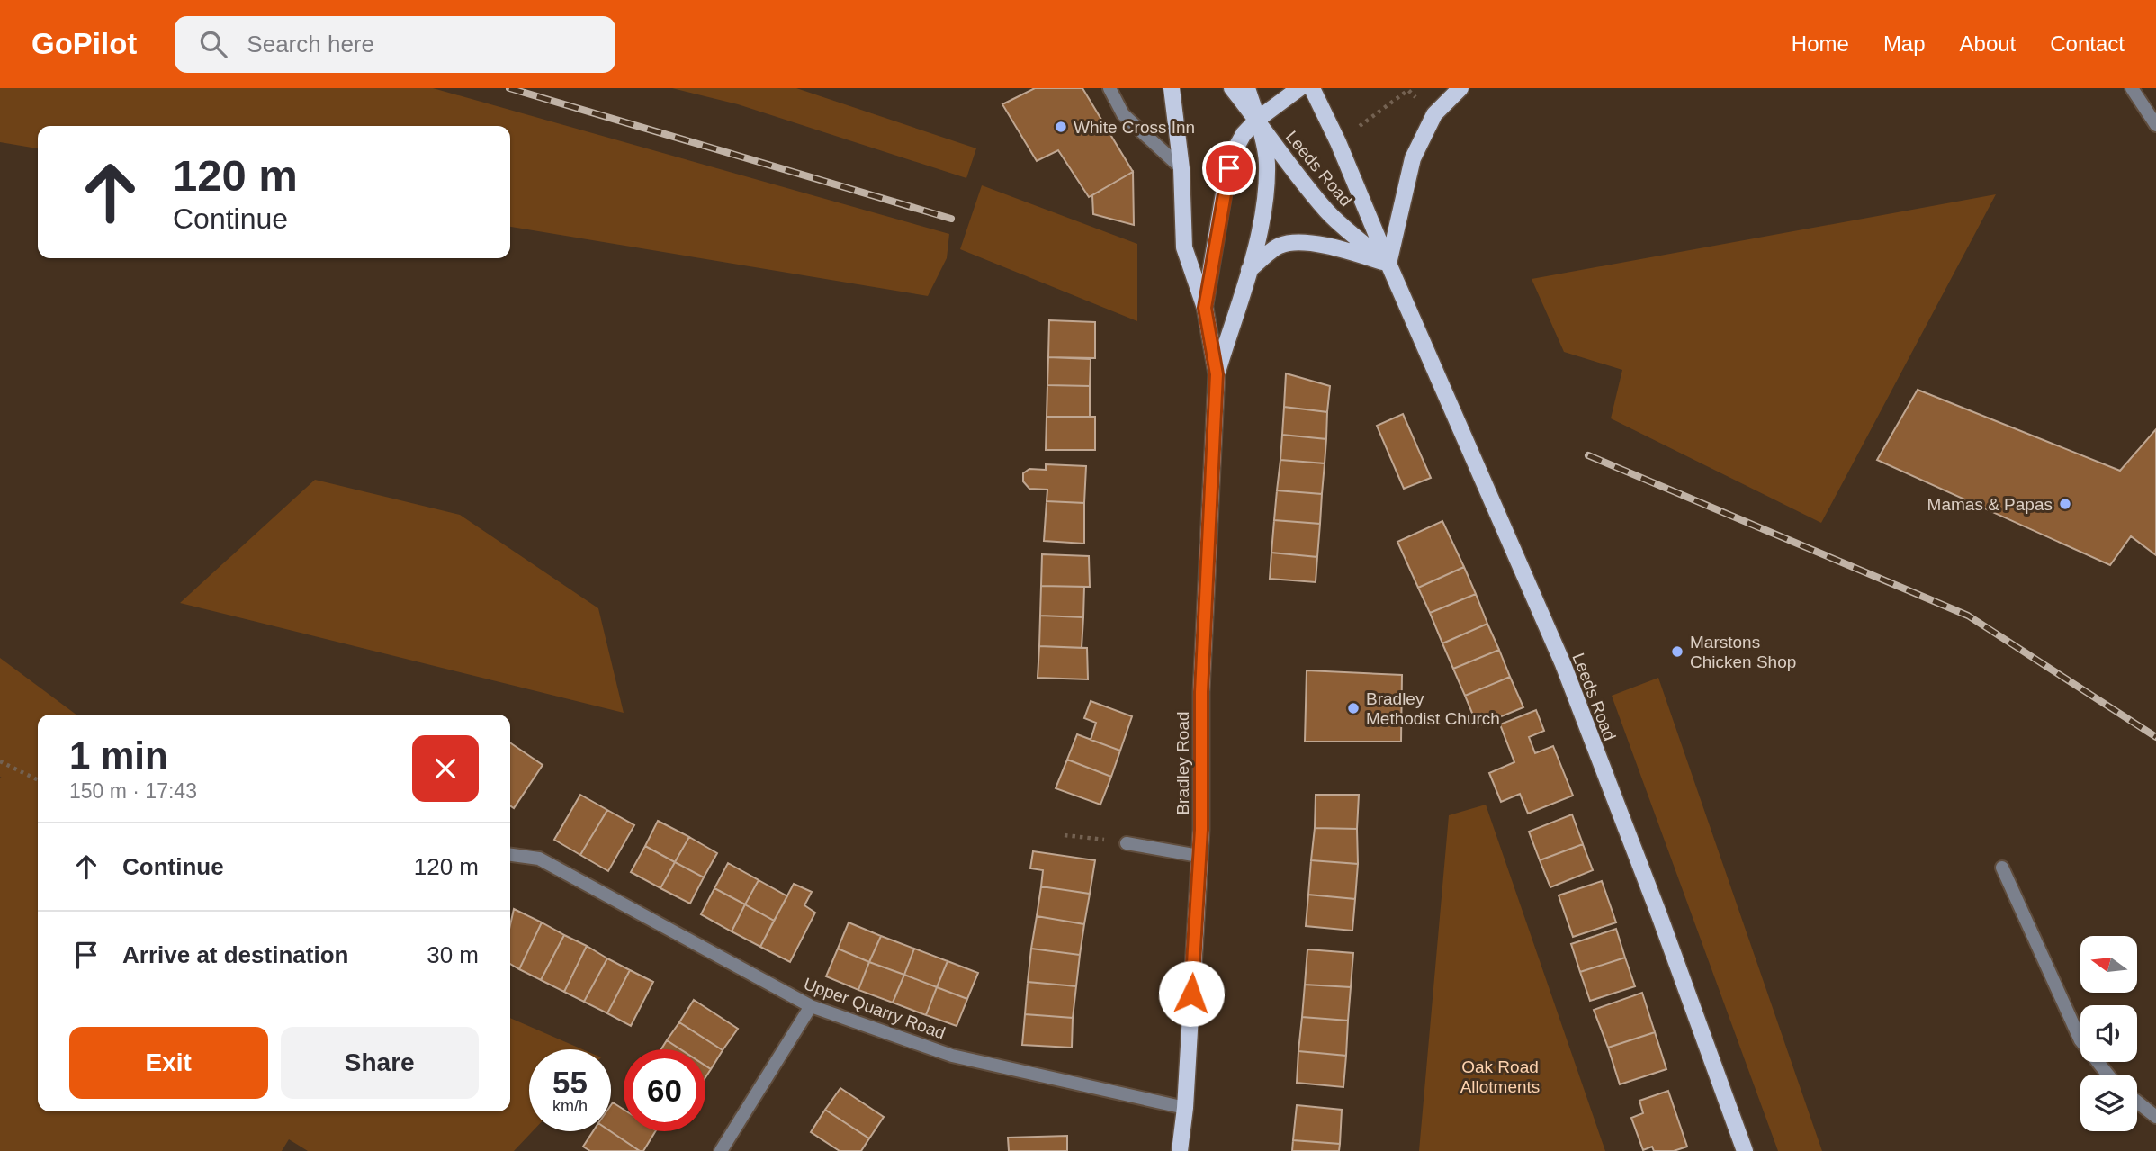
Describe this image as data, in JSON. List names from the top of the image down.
{
  "streets": {
    "main road": ["Leeds Road", "Bradley Road"],
    "street": ["Upper Quarry Road"]
  },
  "crossings": [
    ["Leeds Road", "Bradley Road"],
    ["Bradley Road", "Upper Quarry Road"]
  ],
  "parks": ["Oak Road Allotments"],
  "places": [
    "White Cross Inn",
    "Mamas & Papas",
    "Marstons Chicken Shop",
    "Bradley Methodist Church"
  ],
  "north": "left",
  "page": {
    "header": "GoPilot",
    "search": "Search here",
    "nav": [
      "Home",
      "Map",
      "About",
      "Contact"
    ],
    "turn": ["120 m", "Continue"],
    "heading": ["1 min", "150 m · 17:43"],
    "list": [
      {
        "name": "Continue",
        "value": "120 m"
      },
      {
        "name": "Arrive at destination",
        "value": "30 m"
      }
    ],
    "buttons": ["Exit", "Share"],
    "speed": "55 km/h",
    "limit": "60"
  }
}
